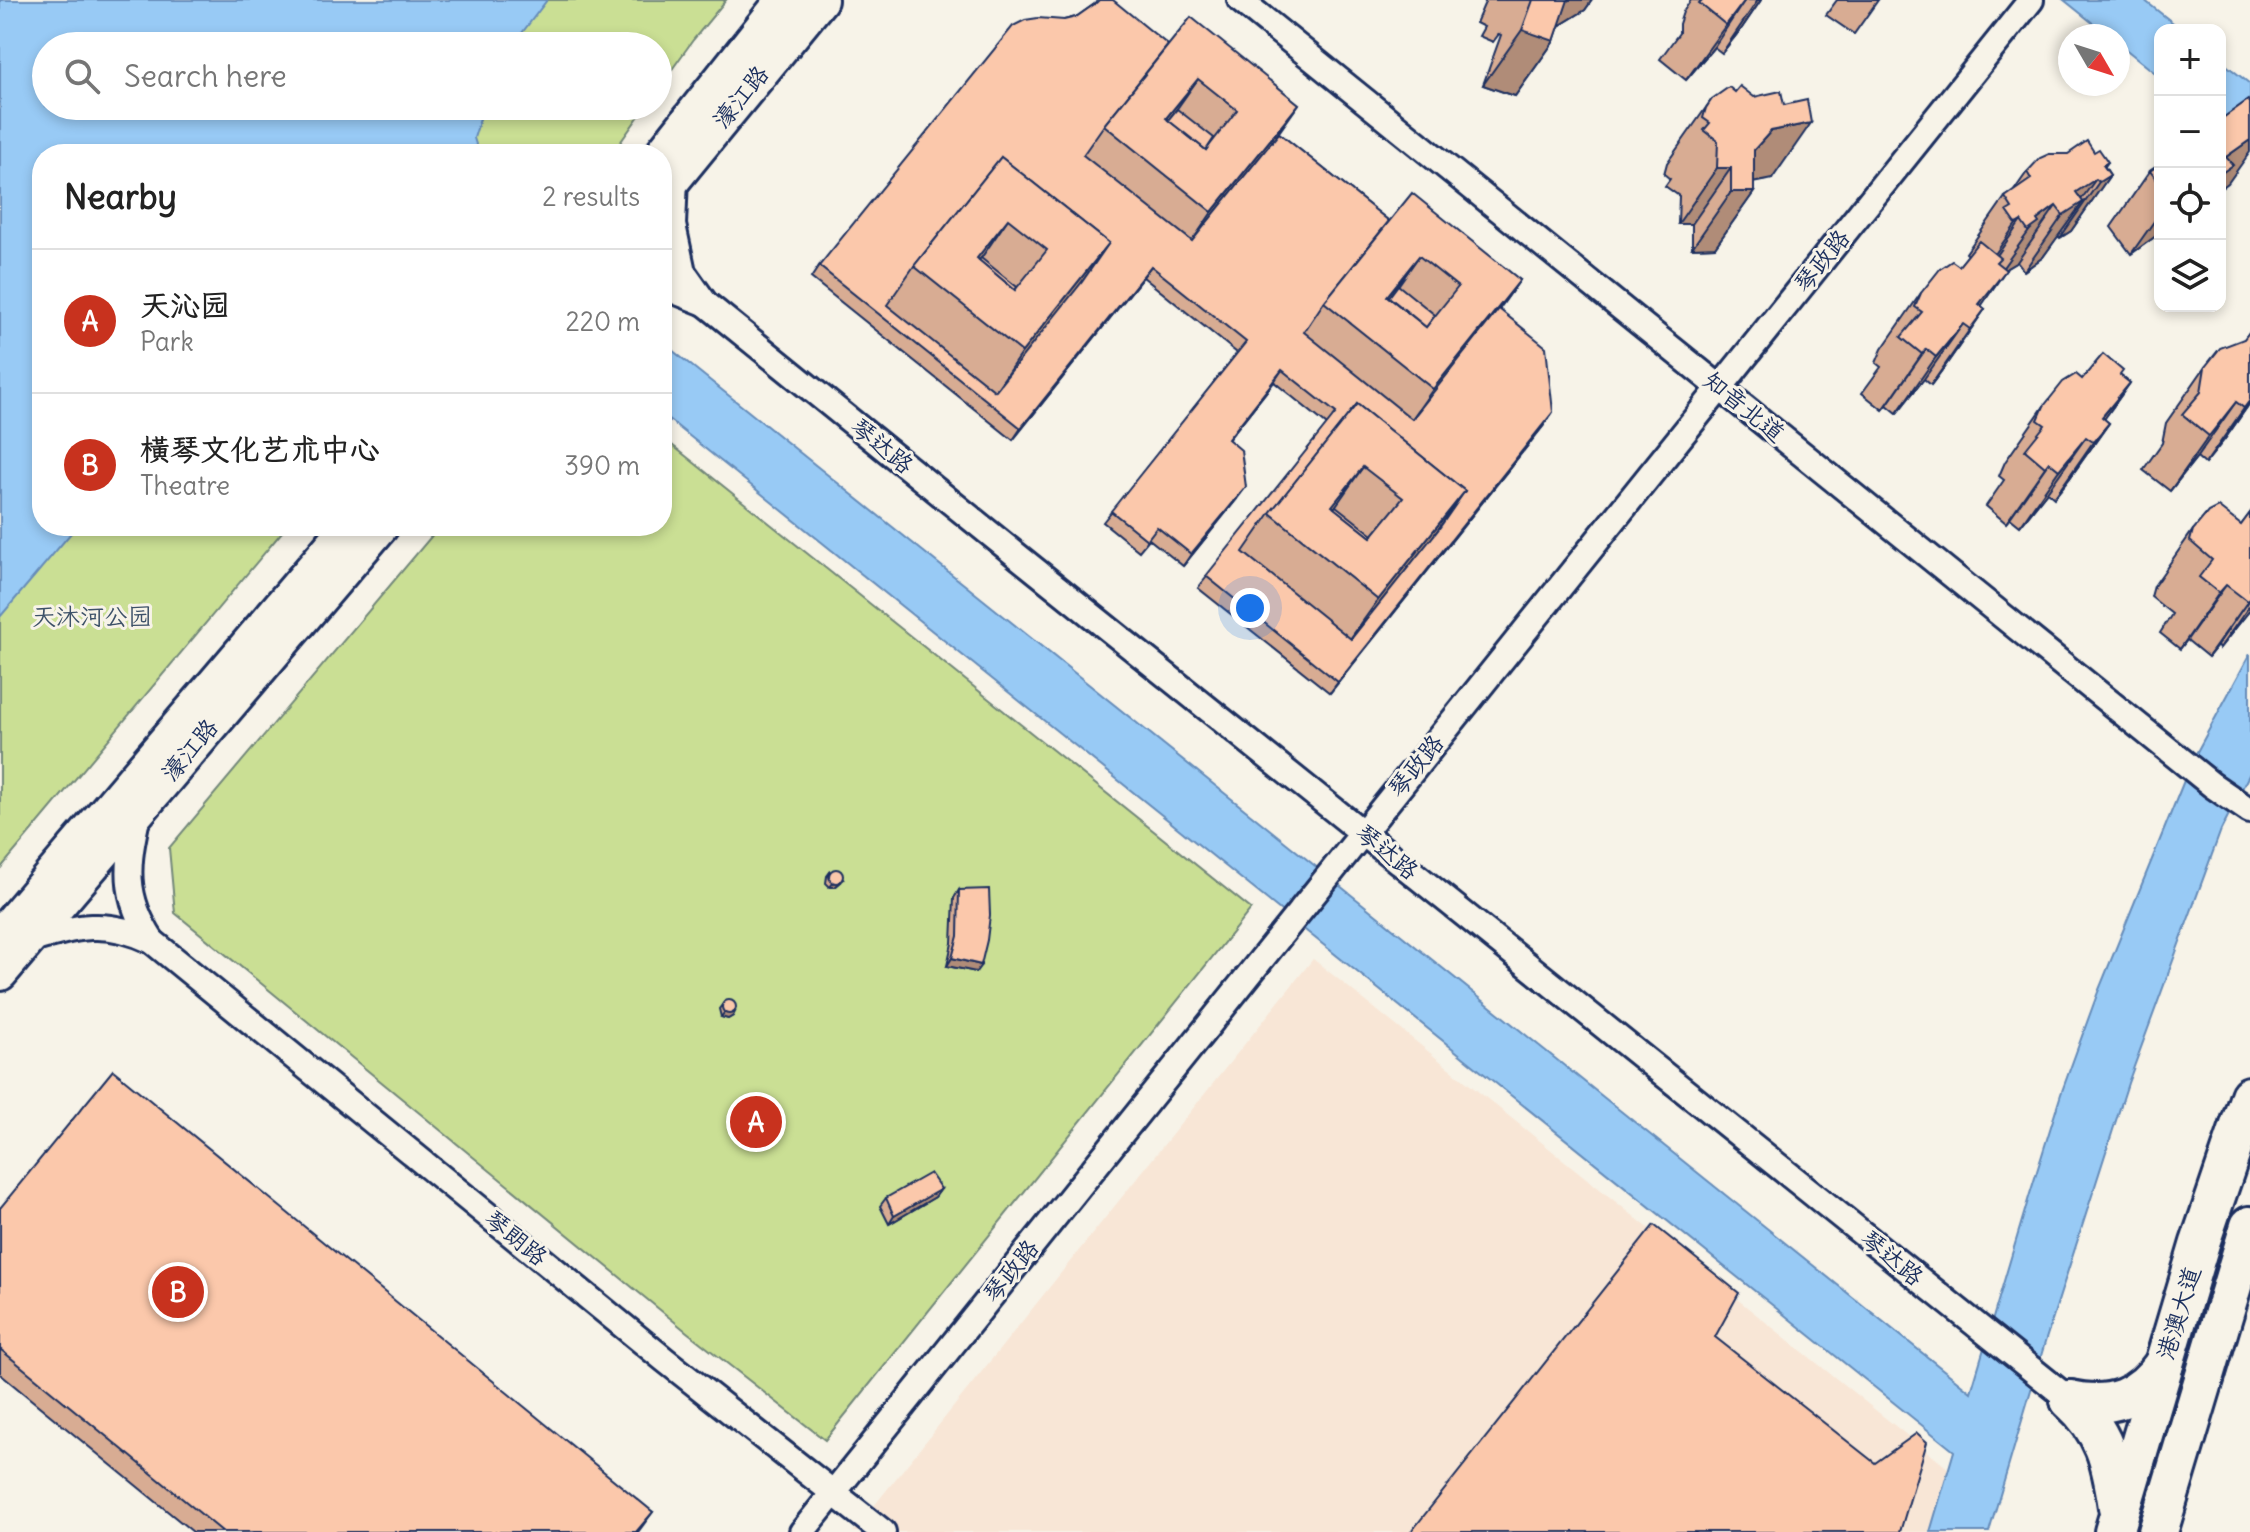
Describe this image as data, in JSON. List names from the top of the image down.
{
  "streets": {
    "main road": ["濠江路", "港澳大道"],
    "street": [
      "琴政路",
      "知音北道",
      "琴达路",
      "琴朗路"
    ]
  },
  "crossings": [
    ["琴政路", "知音北道"],
    ["琴政路", "琴达路"],
    ["琴政路", "琴朗路"]
  ],
  "parks": ["天沐河公园"],
  "north": "bottom right",
  "page": {
    "map_buttons": ["+", "−"],
    "search": "Search here",
    "heading": ["Nearby", "2 results"],
    "list": [
      {
        "mark": "A",
        "name": "天沁园",
        "note": "Park",
        "value": "220 m"
      },
      {
        "mark": "B",
        "name": "横琴文化艺术中心",
        "note": "Theatre",
        "value": "390 m"
      }
    ],
    "pins": ["A", "B"]
  }
}
